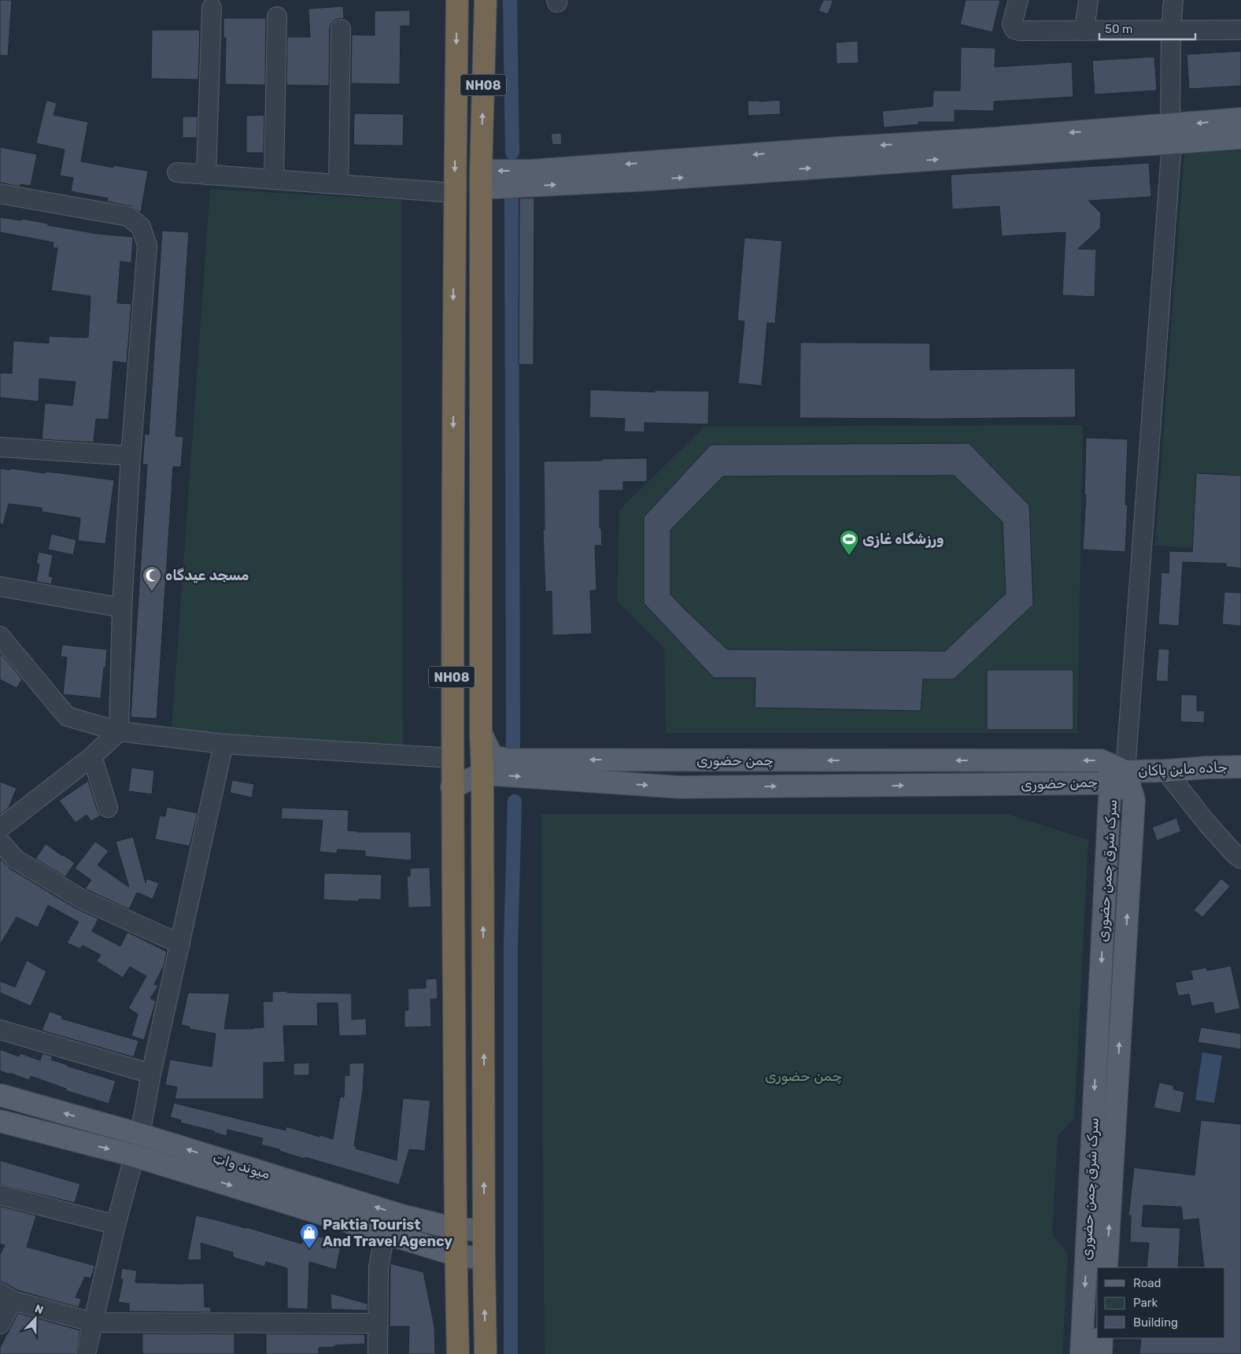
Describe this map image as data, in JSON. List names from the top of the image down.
{
  "streets": {
    "highway": ["NH08"],
    "main road": [
      "چمن حضوری",
      "جاده ماین پاکان",
      "سرک شرق چمن حضوری",
      "میوند واټ"
    ]
  },
  "crossings": [
    ["NH08", "چمن حضوری"],
    ["NH08", "میوند واټ"],
    ["چمن حضوری", "جاده ماین پاکان"],
    ["چمن حضوری", "سرک شرق چمن حضوری"],
    ["جاده ماین پاکان", "سرک شرق چمن حضوری"]
  ],
  "parks": ["چمن حضوری"],
  "places": {
    "sports": ["ورزشگاه غازی"],
    "mosque": ["مسجد عیدگاه"],
    "shop": ["Paktia Tourist And Travel Agency"]
  },
  "legend": ["Road", "Park", "Building"],
  "scale_bar": "50 m",
  "north": "top"
}
